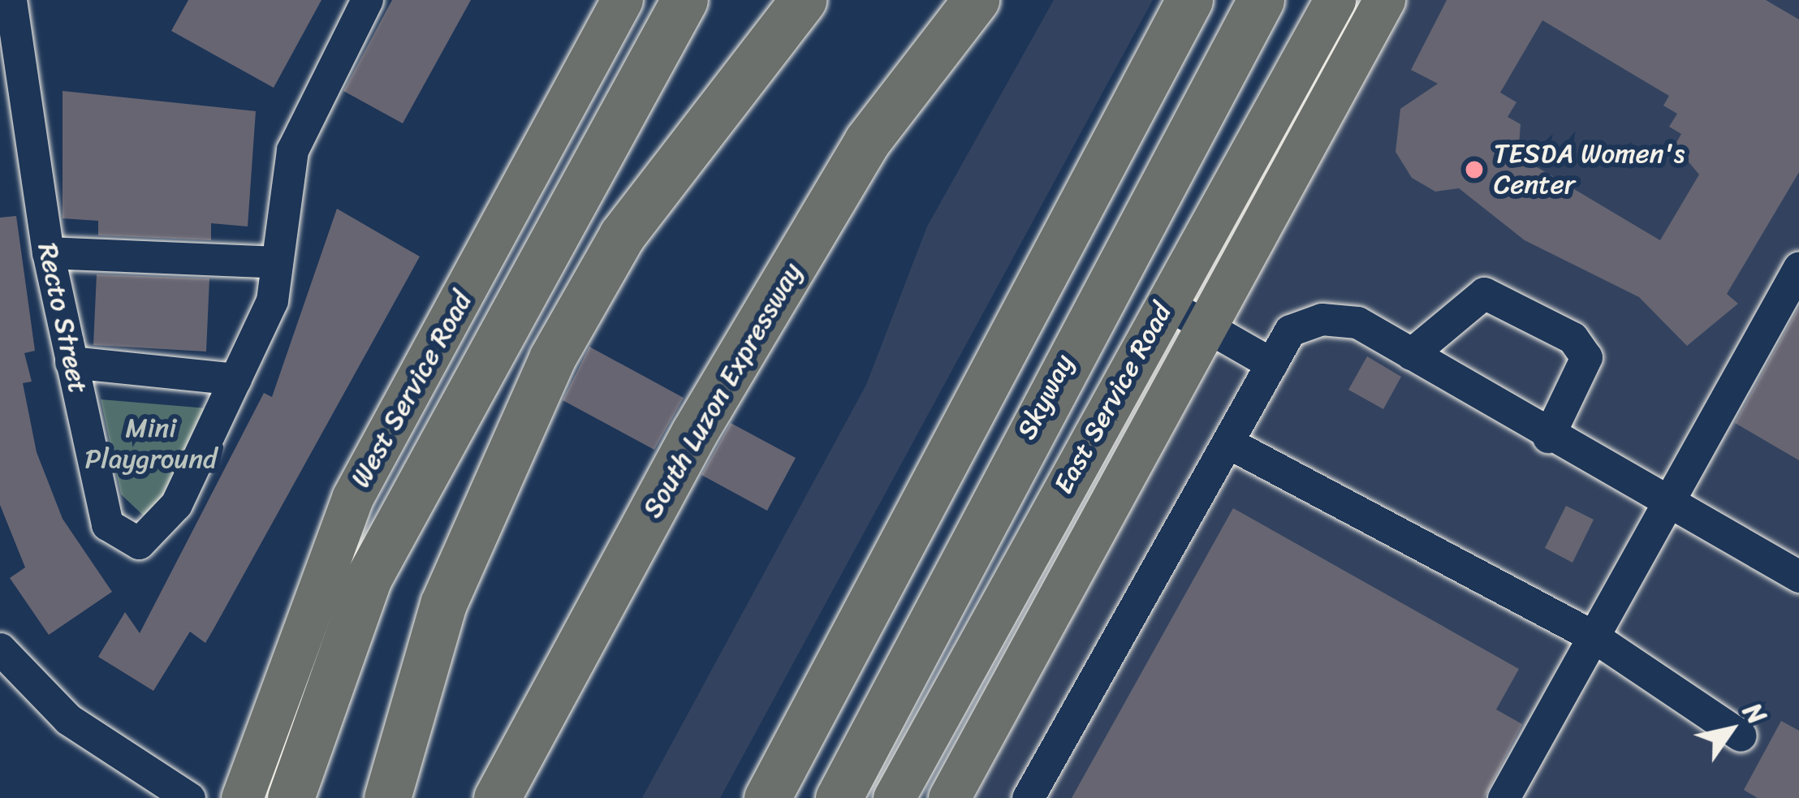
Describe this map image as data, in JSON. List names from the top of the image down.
{
  "streets": {
    "highway": ["South Luzon Expressway", "Skyway"],
    "main road": ["West Service Road", "East Service Road"],
    "lane": ["Recto Street"]
  },
  "parks": ["Mini Playground"],
  "places": ["TESDA Women's Center"],
  "north": "top right"
}
